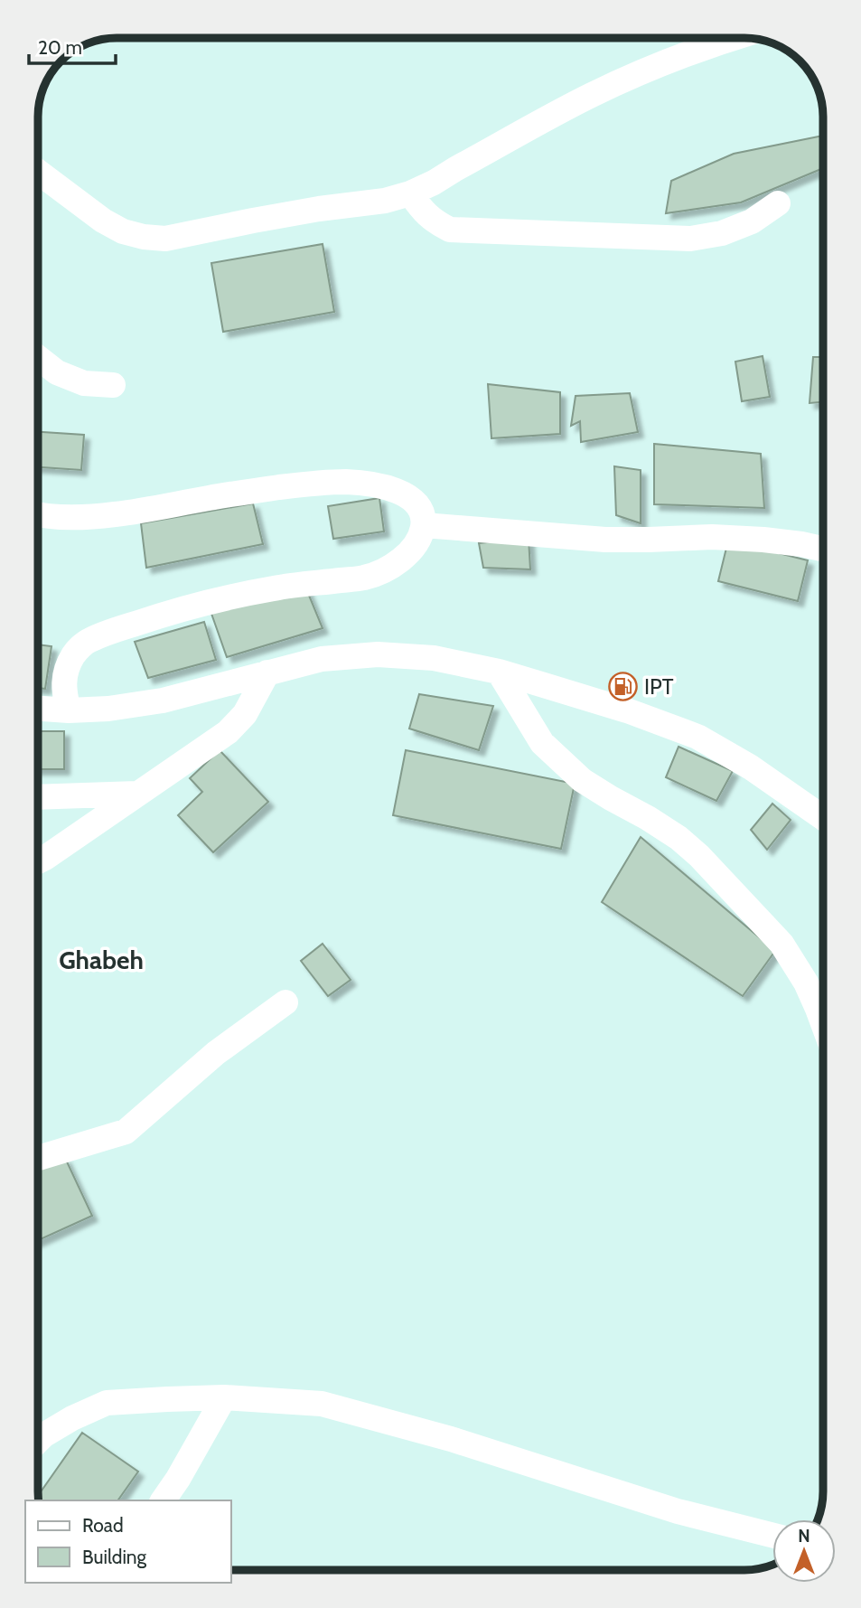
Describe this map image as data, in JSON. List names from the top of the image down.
{
  "districts": ["Ghabeh"],
  "places": {
    "fuel station": ["IPT"]
  },
  "legend": ["Road", "Building"],
  "scale_bar": "20 m",
  "north": "top"
}
